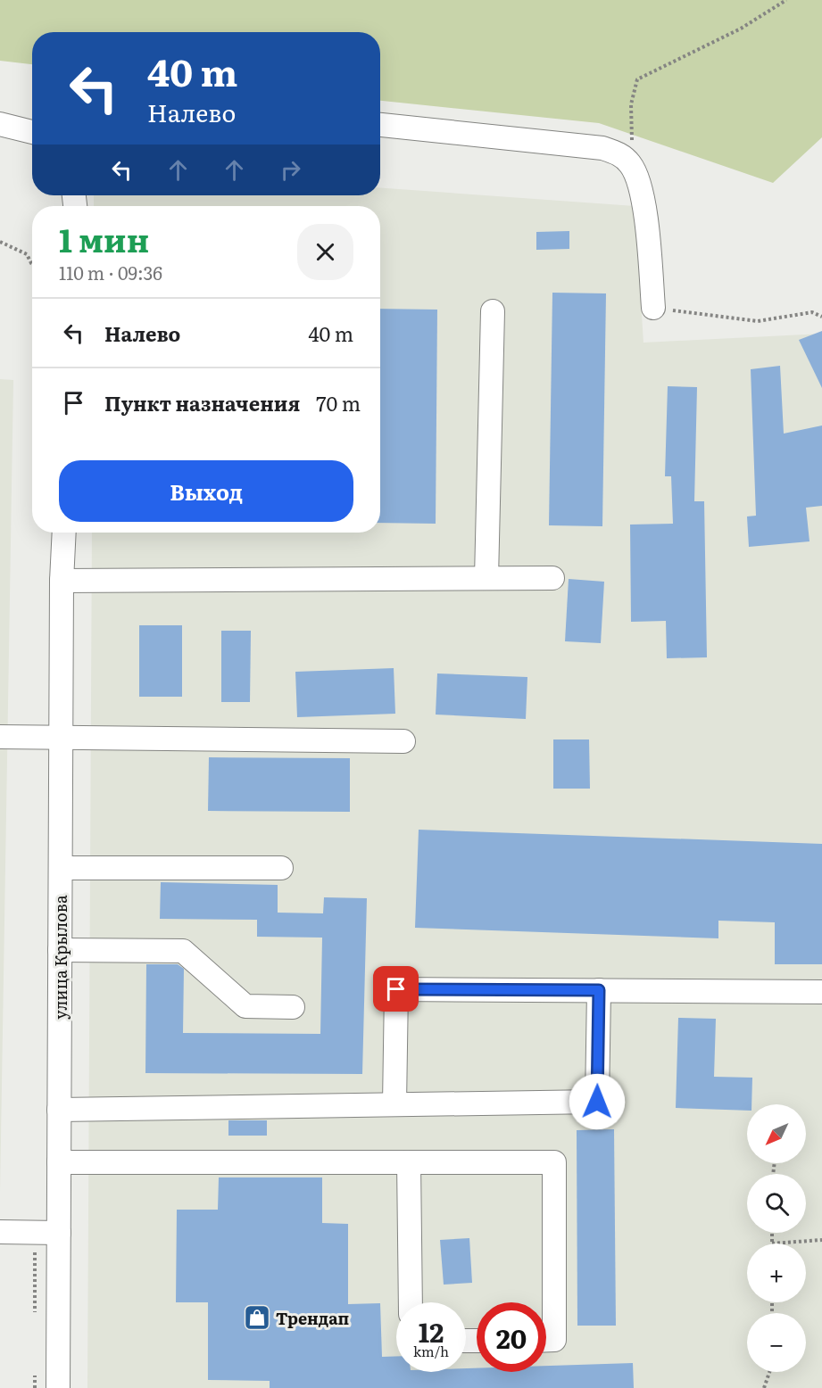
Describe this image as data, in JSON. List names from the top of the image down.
{
  "streets": {
    "street": ["улица Крылова"]
  },
  "places": {
    "shop": ["Трендап"]
  },
  "north": "bottom left",
  "page": {
    "turn": ["40 m", "Налево"],
    "heading": ["1 мин", "110 m · 09:36"],
    "list": [
      {
        "name": "Налево",
        "value": "40 m"
      },
      {
        "name": "Пункт назначения",
        "value": "70 m"
      }
    ],
    "buttons": "Выход",
    "map_buttons": ["+", "−"],
    "speed": "12 km/h",
    "limit": "20"
  }
}
